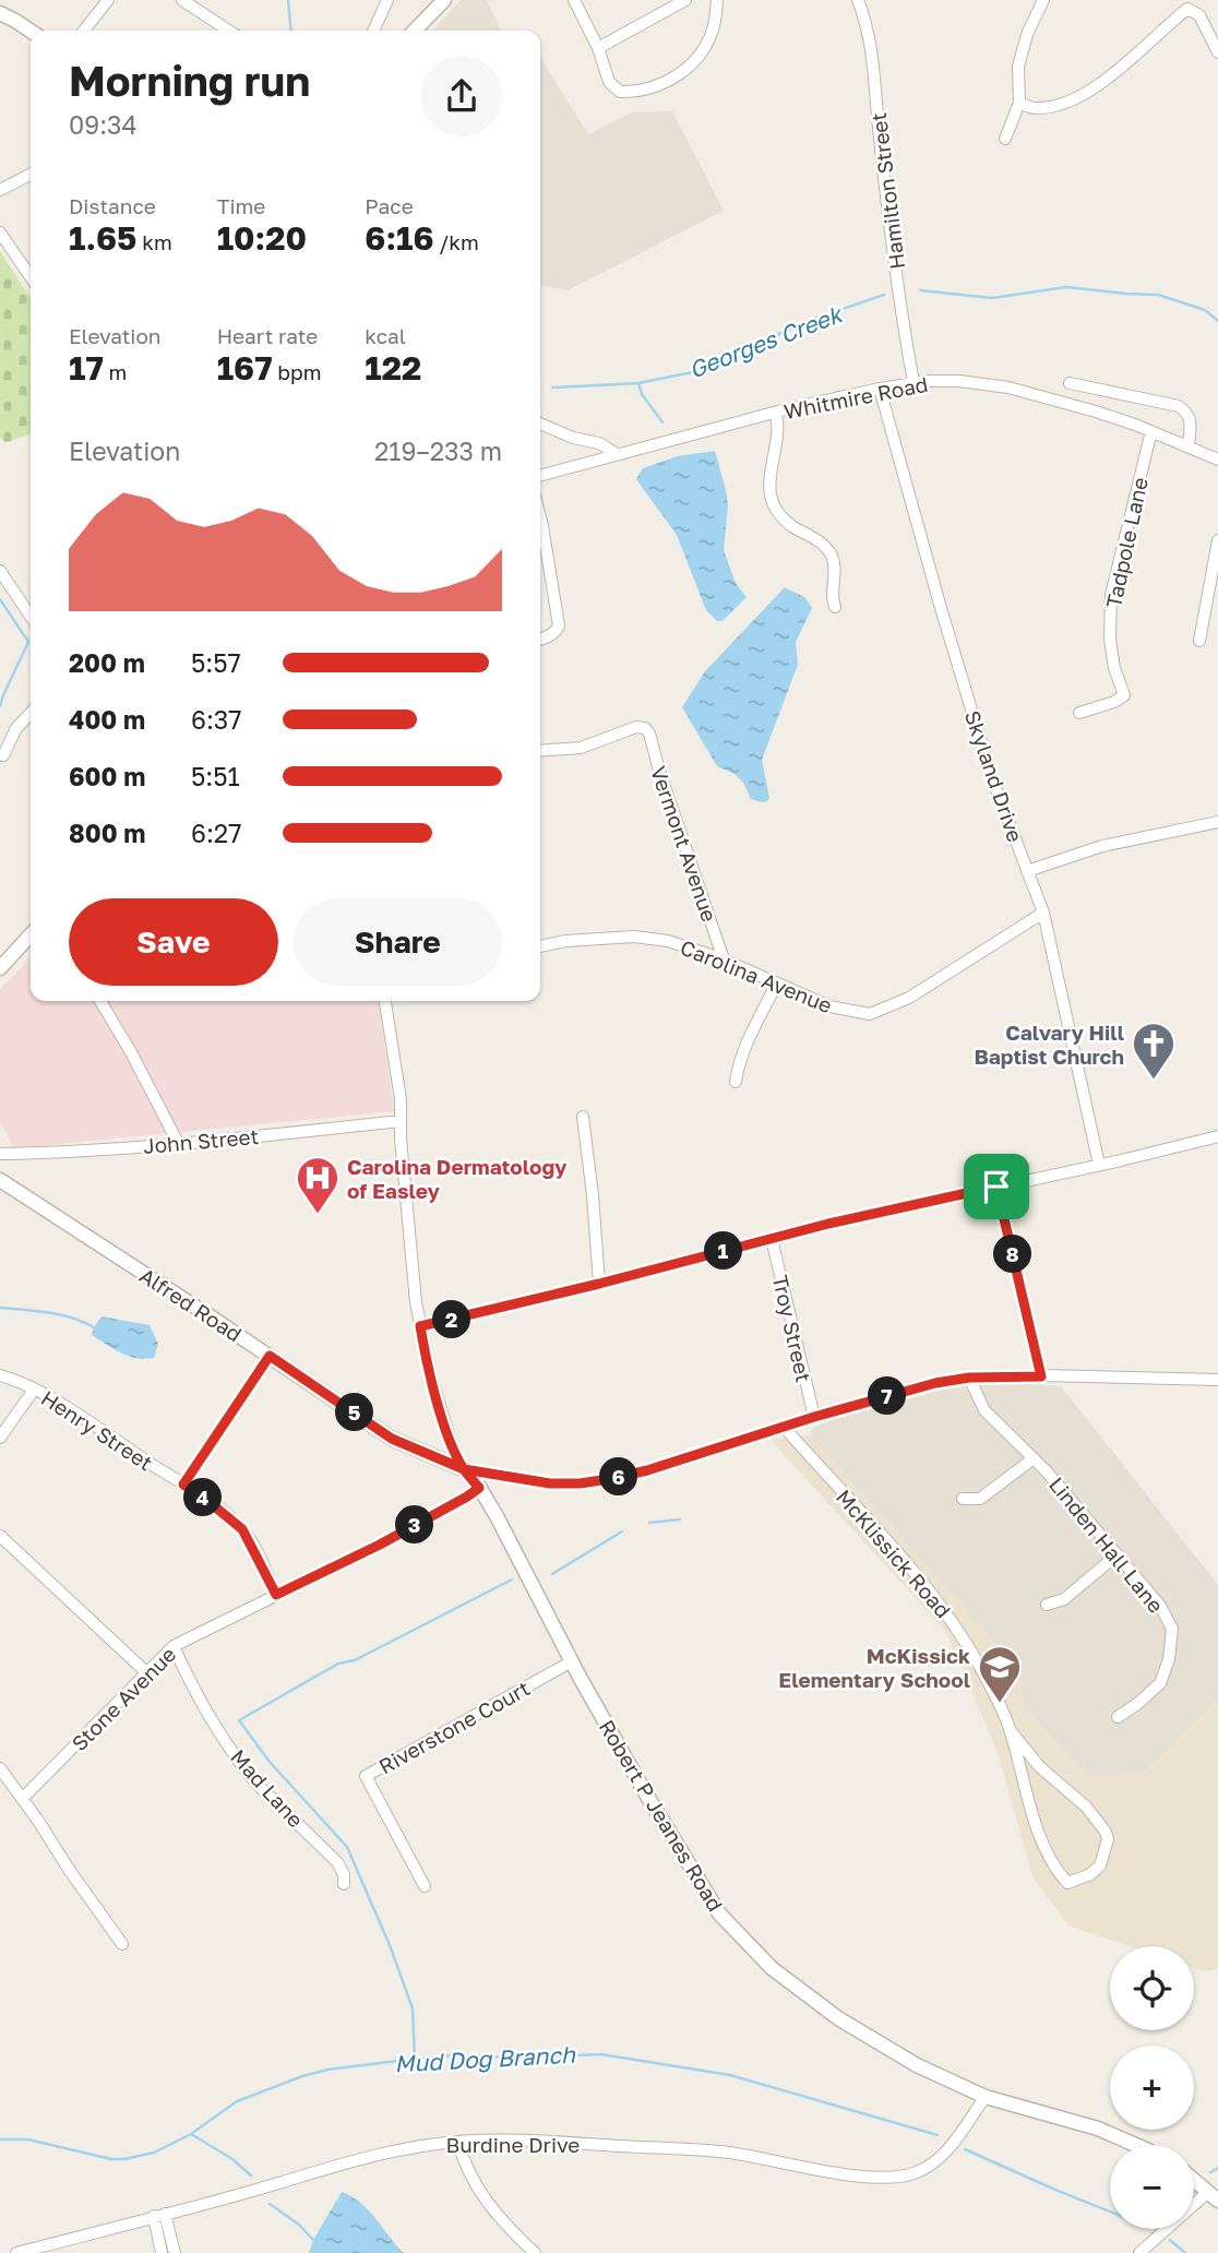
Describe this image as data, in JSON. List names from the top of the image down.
{
  "streets": {
    "street": [
      "Hamilton Street",
      "Whitmire Road",
      "Tadpole Lane",
      "Skyland Drive",
      "Vermont Avenue",
      "Carolina Avenue",
      "John Street",
      "Alfred Road",
      "Troy Street",
      "Henry Street",
      "Linden Hall Lane",
      "McKlissick Road",
      "Stone Avenue",
      "Riverstone Court",
      "Mad Lane",
      "Robert P Jeanes Road",
      "Burdine Drive"
    ]
  },
  "crossings": [
    ["Hamilton Street", "Whitmire Road"],
    ["Whitmire Road", "Tadpole Lane"],
    ["Whitmire Road", "Skyland Drive"],
    ["Skyland Drive", "Carolina Avenue"],
    ["Vermont Avenue", "Carolina Avenue"],
    ["Alfred Road", "Robert P Jeanes Road"],
    ["Henry Street", "Stone Avenue"],
    ["Stone Avenue", "Mad Lane"],
    ["Stone Avenue", "Robert P Jeanes Road"],
    ["Riverstone Court", "Robert P Jeanes Road"],
    ["Robert P Jeanes Road", "Burdine Drive"]
  ],
  "water": ["Georges Creek", "Mud Dog Branch"],
  "places": {
    "church": ["Calvary Hill Baptist Church"],
    "hospital": ["Carolina Dermatology of Easley"],
    "school or university": ["McKissick Elementary School"]
  },
  "page": {
    "heading": ["Morning run", "09:34"],
    "stats": [
      ["Distance", "1.65 km"],
      ["Time", "10:20"],
      ["Pace", "6:16 /km"],
      ["Elevation", "17 m"],
      ["Heart rate", "167 bpm"],
      ["kcal", "122"]
    ],
    "chart": ["Elevation", "219–233 m"],
    "list": [
      {
        "name": "200 m",
        "note": "5:57"
      },
      {
        "name": "400 m",
        "note": "6:37"
      },
      {
        "name": "600 m",
        "note": "5:51"
      },
      {
        "name": "800 m",
        "note": "6:27"
      }
    ],
    "buttons": ["Save", "Share"],
    "pins": [
      "1",
      "8",
      "2",
      "7",
      "5",
      "6",
      "4",
      "3"
    ],
    "map_buttons": ["+", "−"]
  }
}
